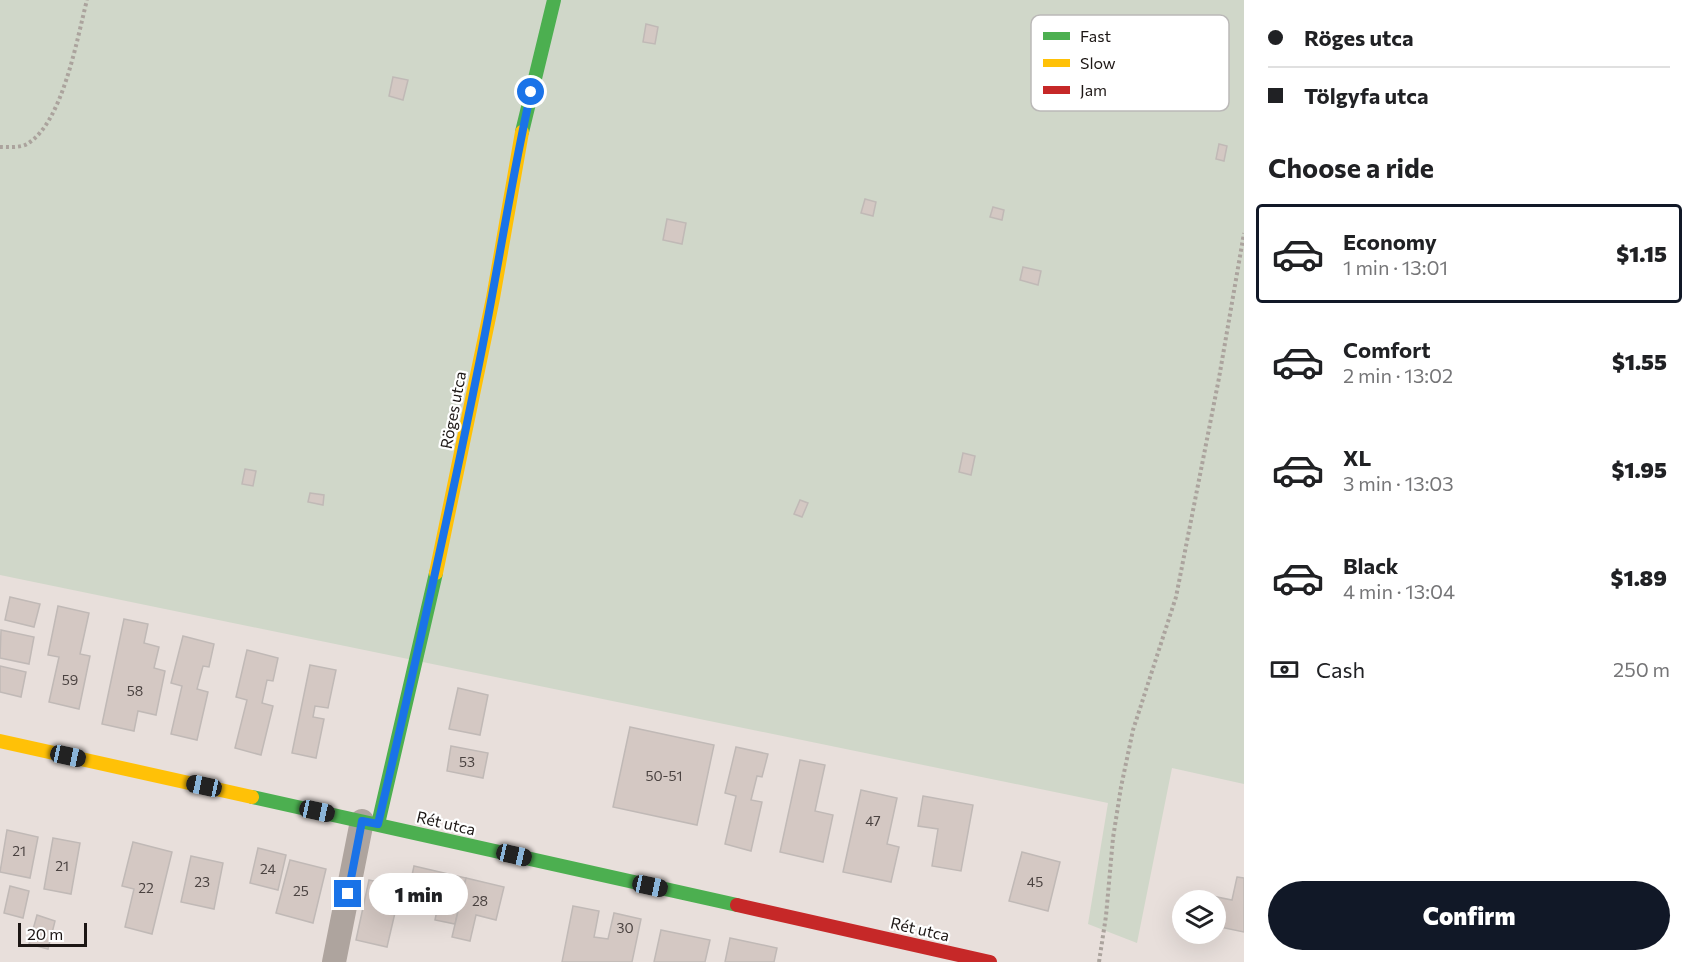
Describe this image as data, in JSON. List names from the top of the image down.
{
  "streets": {
    "street": ["Röges utca", "Rét utca"]
  },
  "crossings": [
    ["Röges utca", "Rét utca"]
  ],
  "house_numbers": [
    "59",
    "58",
    "53",
    "50-51",
    "47",
    "21",
    "21",
    "24",
    "23",
    "45",
    "22",
    "25",
    "28",
    "30"
  ],
  "legend": ["Fast", "Slow", "Jam"],
  "scale_bar": "20 m",
  "page": {
    "banner": ["Röges utca", "Tölgyfa utca"],
    "heading": "Choose a ride",
    "list": [
      {
        "name": "Economy",
        "note": "1 min · 13:01",
        "value": "$1.15"
      },
      {
        "name": "Comfort",
        "note": "2 min · 13:02",
        "value": "$1.55"
      },
      {
        "name": "XL",
        "note": "3 min · 13:03",
        "value": "$1.95"
      },
      {
        "name": "Black",
        "note": "4 min · 13:04",
        "value": "$1.89"
      }
    ],
    "pay": ["Cash", "250 m"],
    "buttons": "Confirm",
    "bubble": "1 min",
    "scale": "20 m"
  }
}
